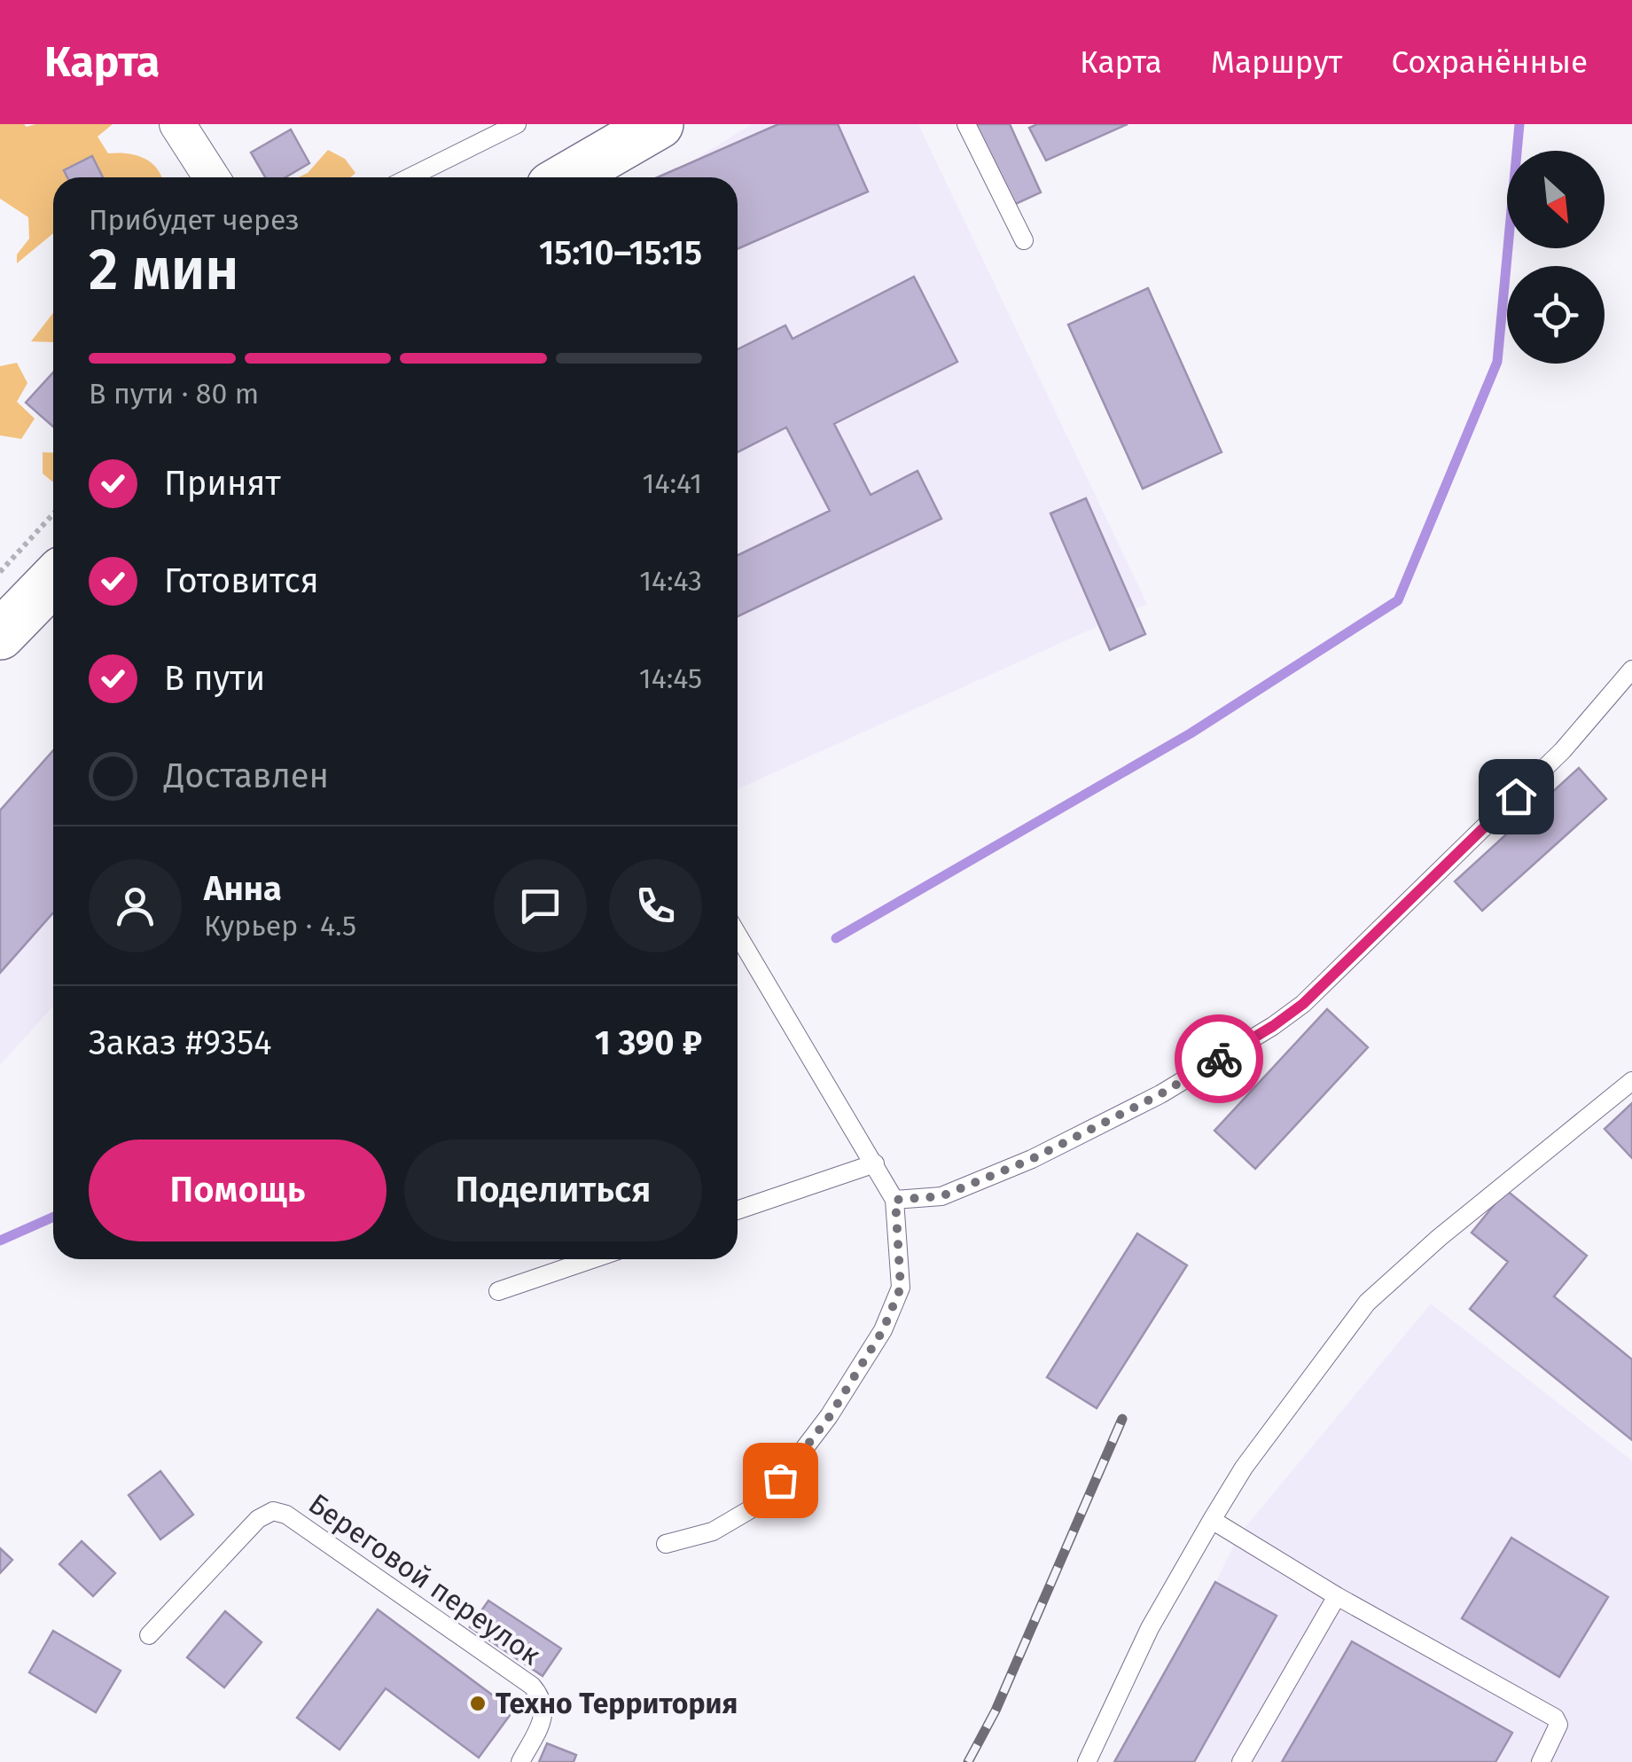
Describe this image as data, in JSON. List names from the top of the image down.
{
  "streets": {
    "lane": ["Береговой переулок"]
  },
  "places": ["Техно Территория"],
  "north": "bottom right",
  "page": {
    "header": "Карта",
    "nav": ["Карта", "Маршрут", "Сохранённые"],
    "heading": ["2 мин", "Прибудет через", "15:10–15:15"],
    "panel": [
      "Анна",
      "Курьер · 4.5",
      "Заказ #9354",
      "1 390 ₽"
    ],
    "bar": "В пути · 80 m",
    "list": [
      ["Принят", "14:41"],
      ["Готовится", "14:43"],
      ["В пути", "14:45"],
      "Доставлен"
    ],
    "buttons": ["Помощь", "Поделиться"]
  }
}
